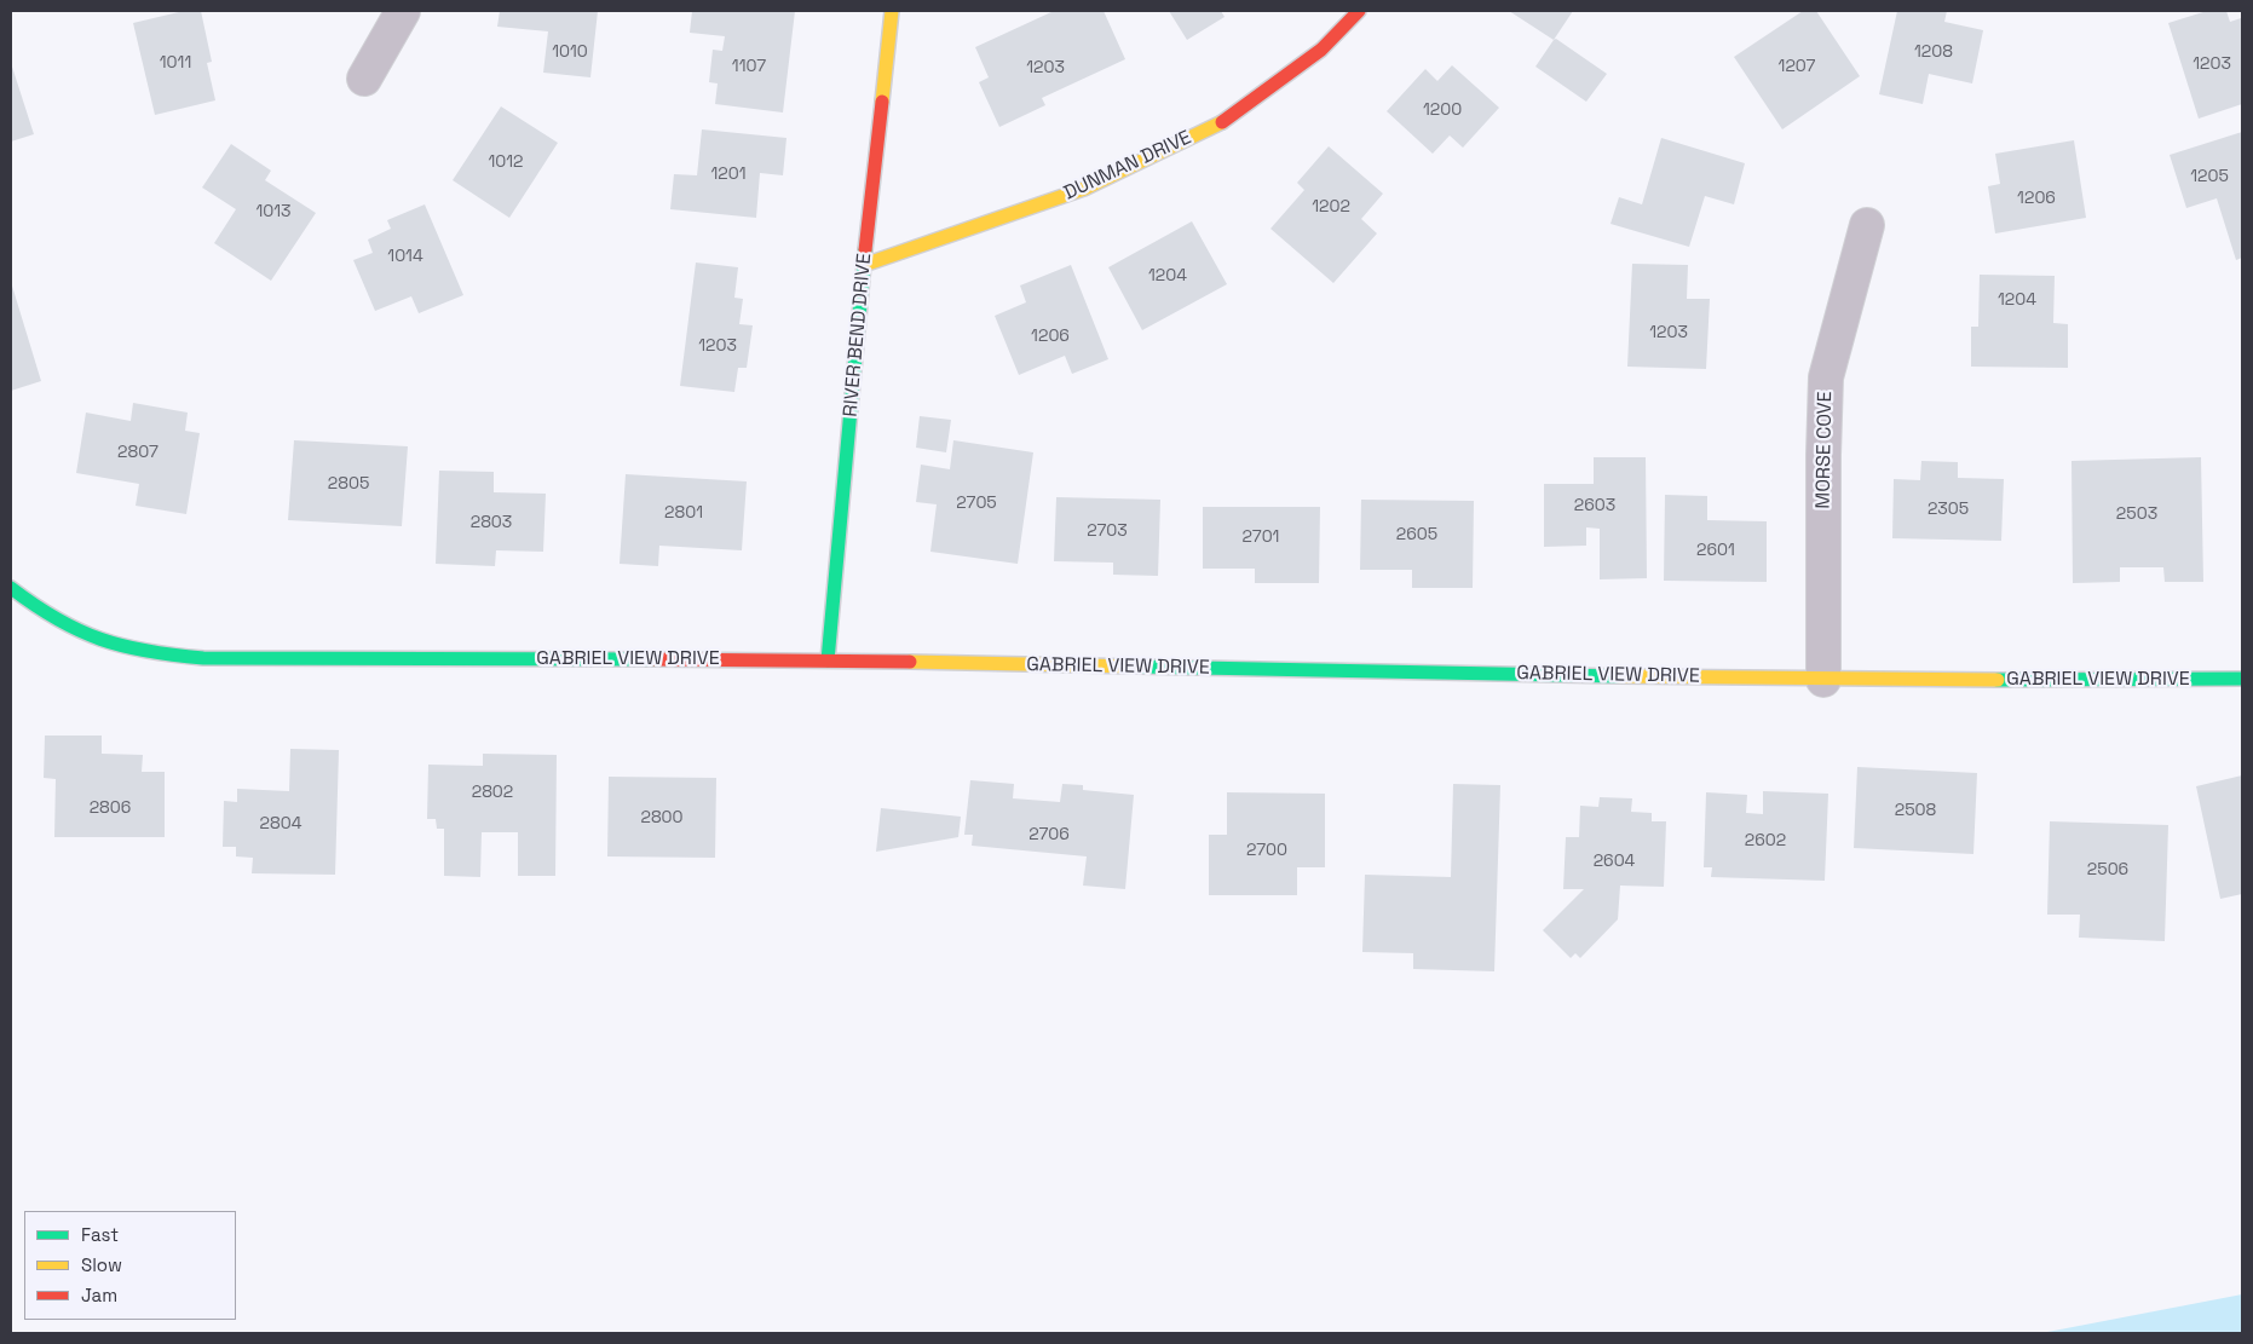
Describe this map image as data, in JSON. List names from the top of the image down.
{
  "streets": {
    "street": [
      "DUNMAN DRIVE",
      "RIVER BEND DRIVE",
      "MORSE COVE",
      "GABRIEL VIEW DRIVE"
    ]
  },
  "crossings": [
    ["DUNMAN DRIVE", "RIVER BEND DRIVE"],
    ["RIVER BEND DRIVE", "GABRIEL VIEW DRIVE"],
    ["MORSE COVE", "GABRIEL VIEW DRIVE"]
  ],
  "house_numbers": [
    "1010",
    "1208",
    "1011",
    "1203",
    "1107",
    "1207",
    "1203",
    "1200",
    "1012",
    "1201",
    "1205",
    "1206",
    "1202",
    "1013",
    "1014",
    "1204",
    "1204",
    "1203",
    "1206",
    "1203",
    "2807",
    "2805",
    "2705",
    "2603",
    "2305",
    "2801",
    "2503",
    "2803",
    "2703",
    "2605",
    "2701",
    "2601",
    "2802",
    "2806",
    "2508",
    "2800",
    "2804",
    "2706",
    "2602",
    "2700",
    "2604",
    "2506"
  ],
  "legend": ["Fast", "Slow", "Jam"]
}
